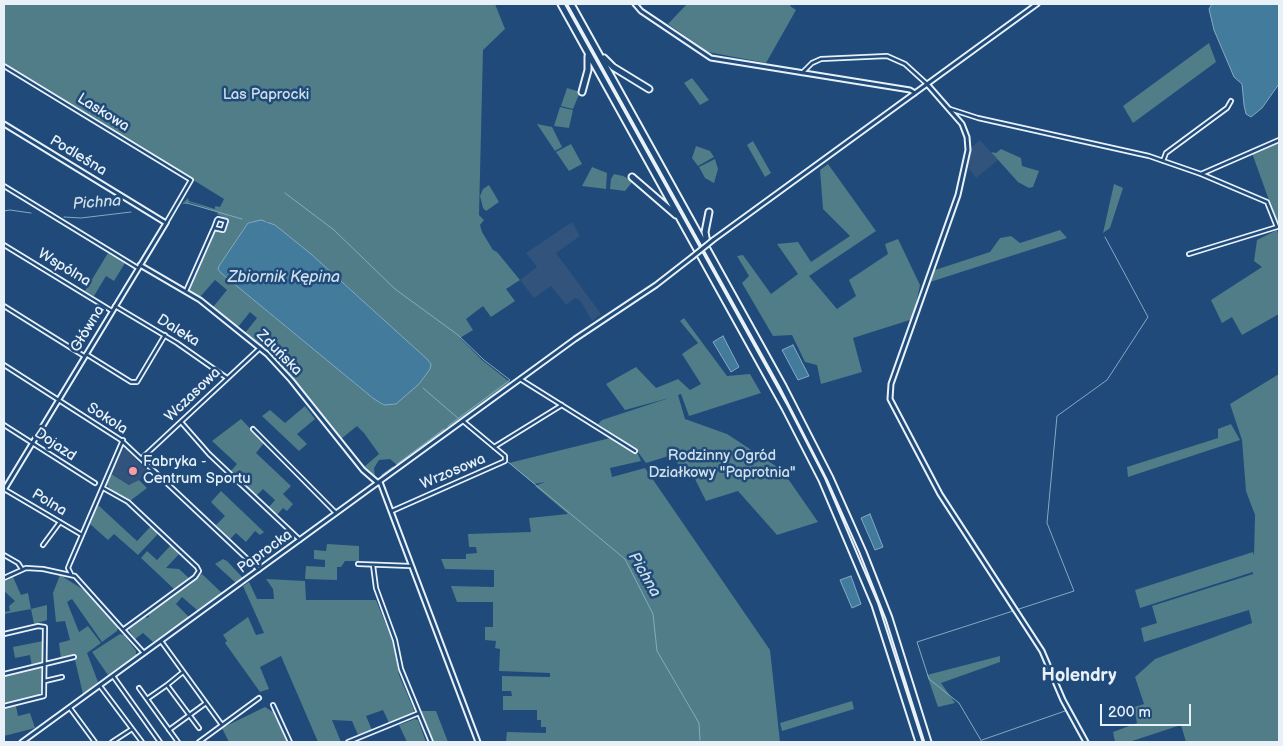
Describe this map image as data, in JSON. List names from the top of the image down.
{
  "streets": {
    "street": [
      "Laskowa",
      "Podleśna",
      "Wspólna",
      "Główna",
      "Daleka",
      "Zduńska",
      "Wczasowa",
      "Sokola",
      "Dojazd",
      "Wrzosowa",
      "Polna",
      "Paprocka"
    ]
  },
  "crossings": [
    ["Laskowa", "Główna"],
    ["Podleśna", "Główna"],
    ["Wspólna", "Główna"],
    ["Główna", "Daleka"],
    ["Główna", "Zduńska"],
    ["Główna", "Sokola"],
    ["Główna", "Dojazd"],
    ["Główna", "Polna"],
    ["Daleka", "Wczasowa"],
    ["Zduńska", "Wczasowa"],
    ["Zduńska", "Wrzosowa"],
    ["Zduńska", "Paprocka"],
    ["Wczasowa", "Sokola"],
    ["Sokola", "Paprocka"],
    ["Wrzosowa", "Paprocka"]
  ],
  "districts": ["Holendry"],
  "water": ["Pichna", "Zbiornik Kępina"],
  "parks": ["Las Paprocki", "Rodzinny Ogród Działkowy \"Paprotnia\""],
  "places": ["Fabryka - Centrum Sportu"],
  "scale_bar": "200 m"
}
